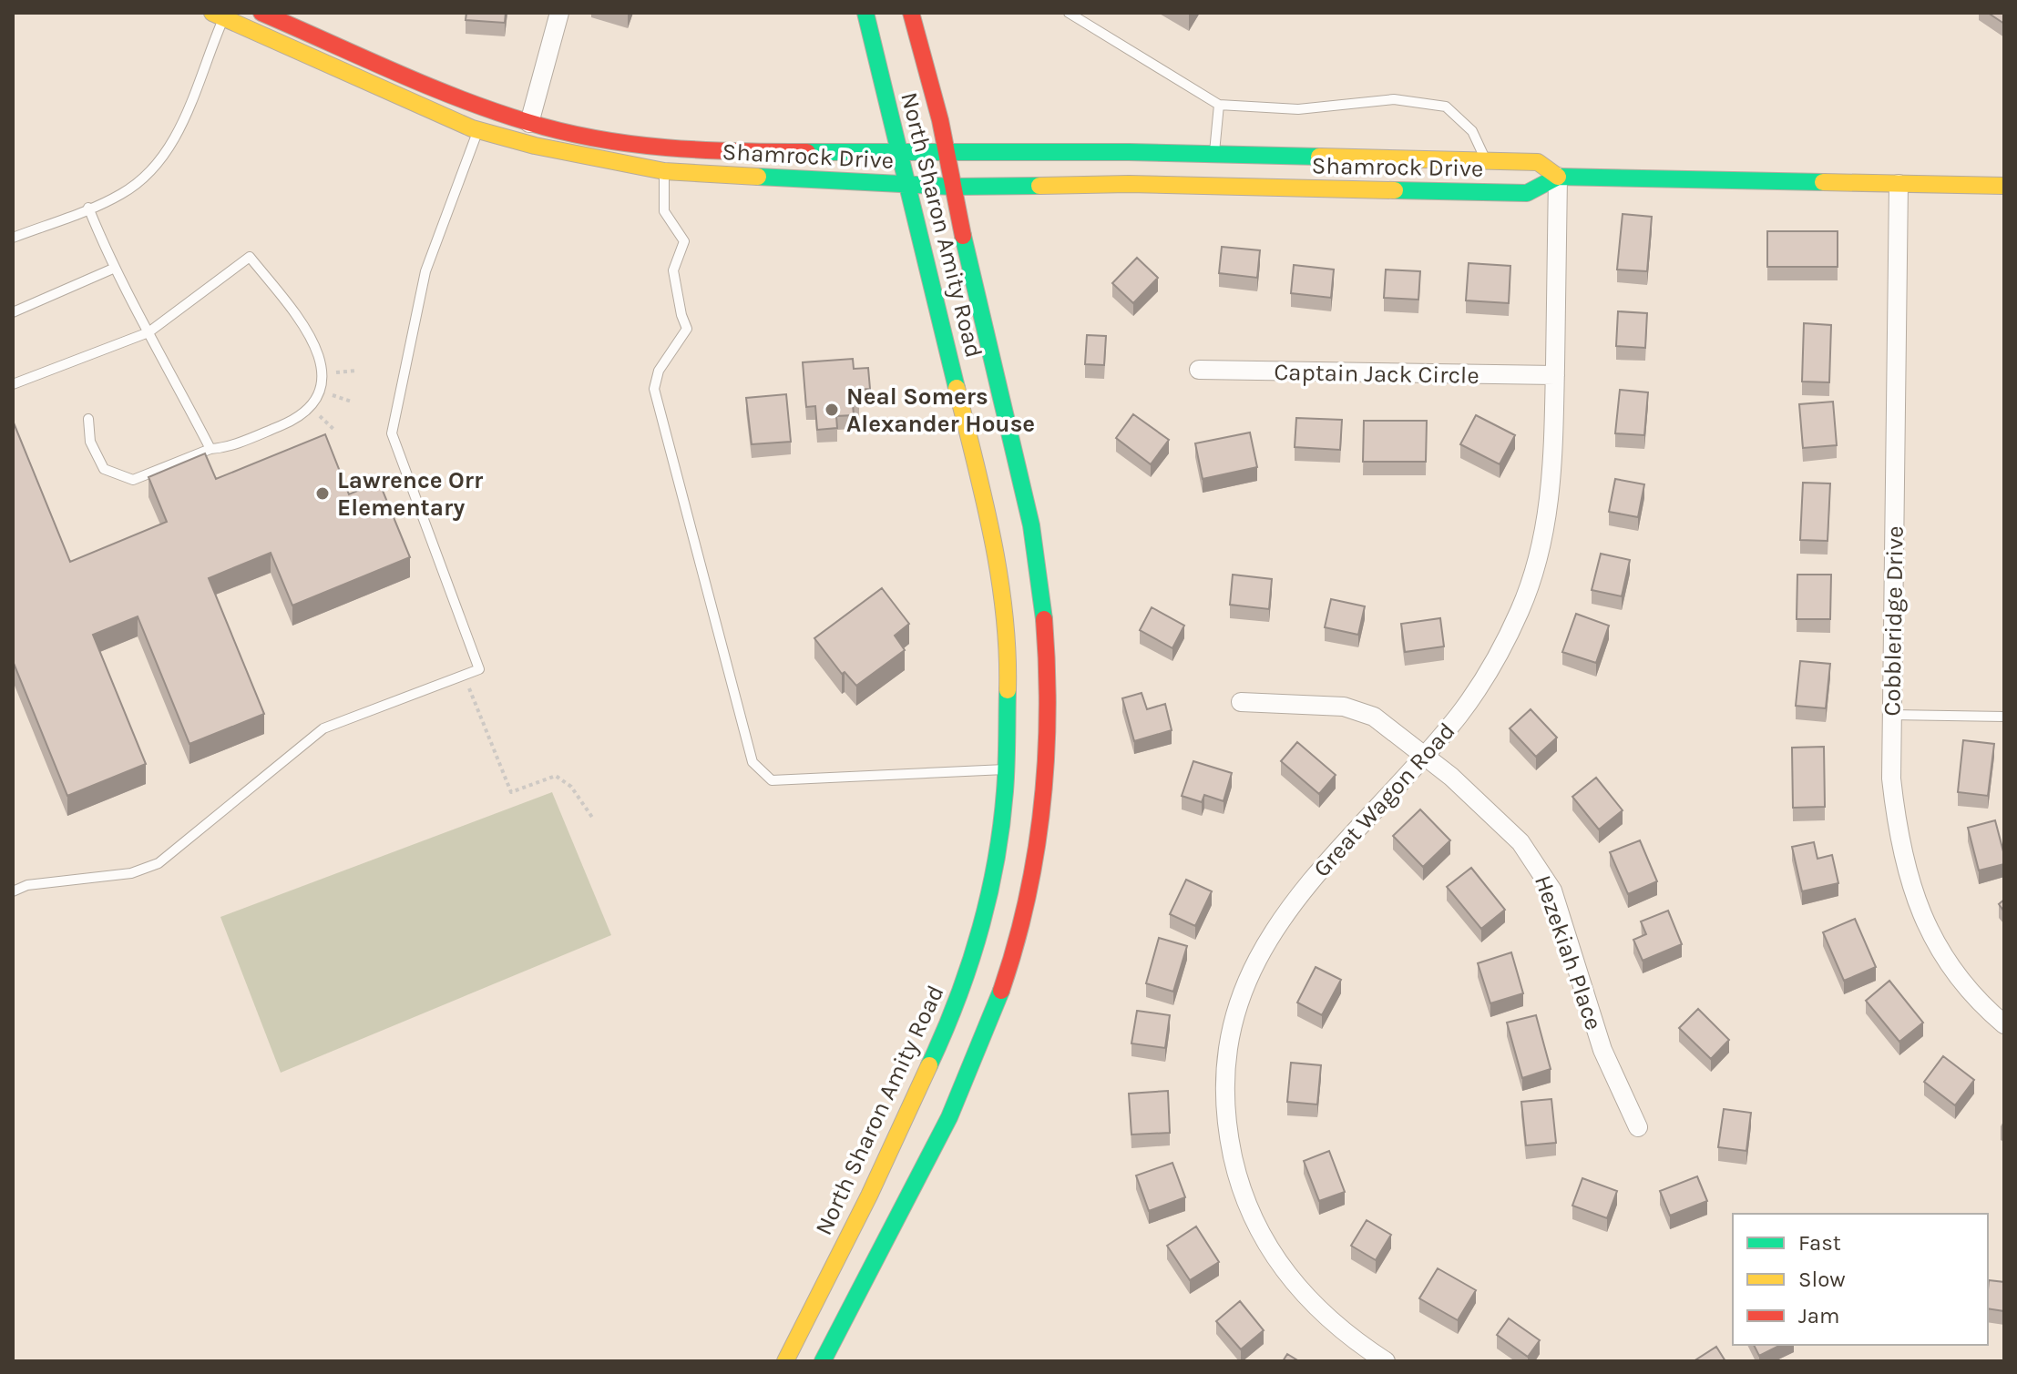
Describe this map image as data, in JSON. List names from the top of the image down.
{
  "streets": {
    "street": [
      "Shamrock Drive",
      "North Sharon Amity Road",
      "Captain Jack Circle",
      "Cobbleridge Drive",
      "Great Wagon Road",
      "Hezekiah Place"
    ]
  },
  "crossings": [
    ["Shamrock Drive", "North Sharon Amity Road"],
    ["Shamrock Drive", "Cobbleridge Drive"],
    ["Shamrock Drive", "Great Wagon Road"],
    ["Captain Jack Circle", "Great Wagon Road"],
    ["Great Wagon Road", "Hezekiah Place"]
  ],
  "places": ["Neal Somers Alexander House", "Lawrence Orr Elementary"],
  "legend": ["Fast", "Slow", "Jam"]
}
